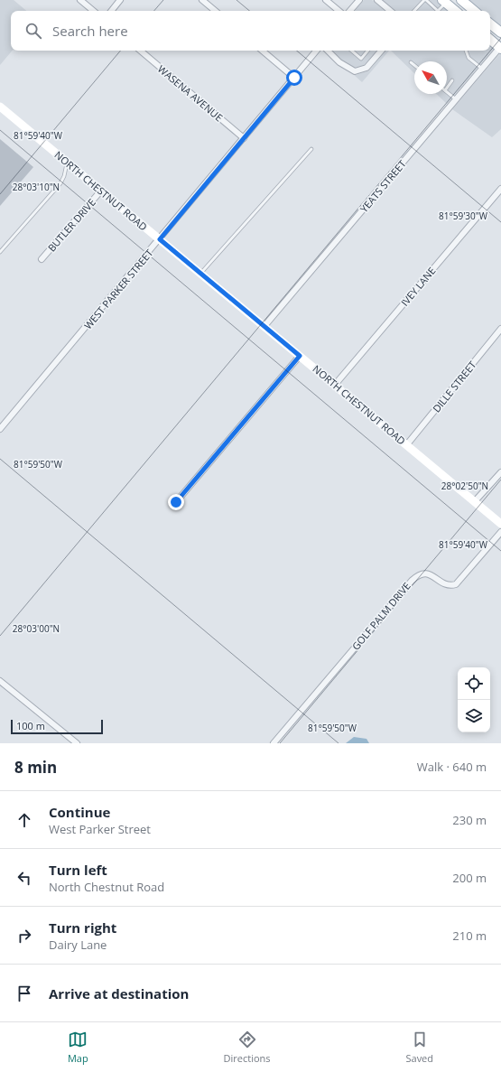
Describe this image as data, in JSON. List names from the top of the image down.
{
  "streets": {
    "street": [
      "WASENA AVENUE",
      "YEATS STREET",
      "NORTH CHESTNUT ROAD",
      "BUTLER DRIVE",
      "IVEY LANE",
      "WEST PARKER STREET",
      "DILLE STREET",
      "GOLF PALM DRIVE"
    ]
  },
  "crossings": [
    ["WASENA AVENUE", "WEST PARKER STREET"],
    ["YEATS STREET", "NORTH CHESTNUT ROAD"],
    ["NORTH CHESTNUT ROAD", "BUTLER DRIVE"],
    ["NORTH CHESTNUT ROAD", "IVEY LANE"],
    ["NORTH CHESTNUT ROAD", "WEST PARKER STREET"],
    ["NORTH CHESTNUT ROAD", "DILLE STREET"]
  ],
  "scale_bar": "100 m",
  "north": "top left",
  "page": {
    "search": "Search here",
    "scale": "100 m",
    "heading": ["8 min", "Walk · 640 m"],
    "list": [
      ["Continue", "West Parker Street", "230 m"],
      ["Turn left", "North Chestnut Road", "200 m"],
      ["Turn right", "Dairy Lane", "210 m"],
      "Arrive at destination"
    ],
    "nav": ["Map", "Directions", "Saved"]
  },
  "coordinates": [
    "81°59'40\"W",
    "28°03'10\"N",
    "81°59'30\"W",
    "81°59'50\"W",
    "28°02'50\"N",
    "28°03'00\"N"
  ]
}
